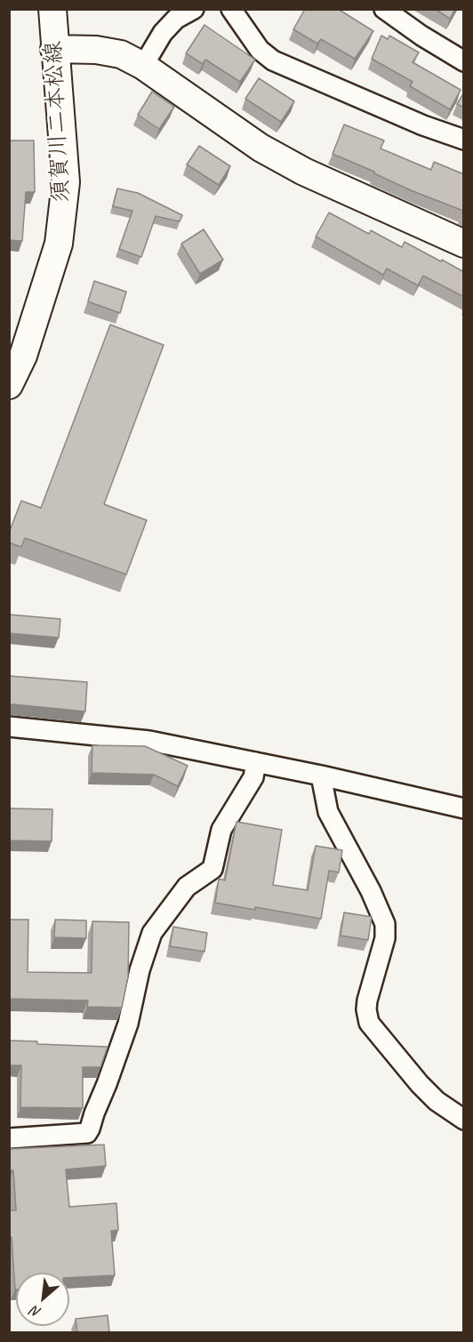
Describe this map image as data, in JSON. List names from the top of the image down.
{
  "streets": {
    "street": ["須賀川二本松線"]
  },
  "north": "bottom left"
}
